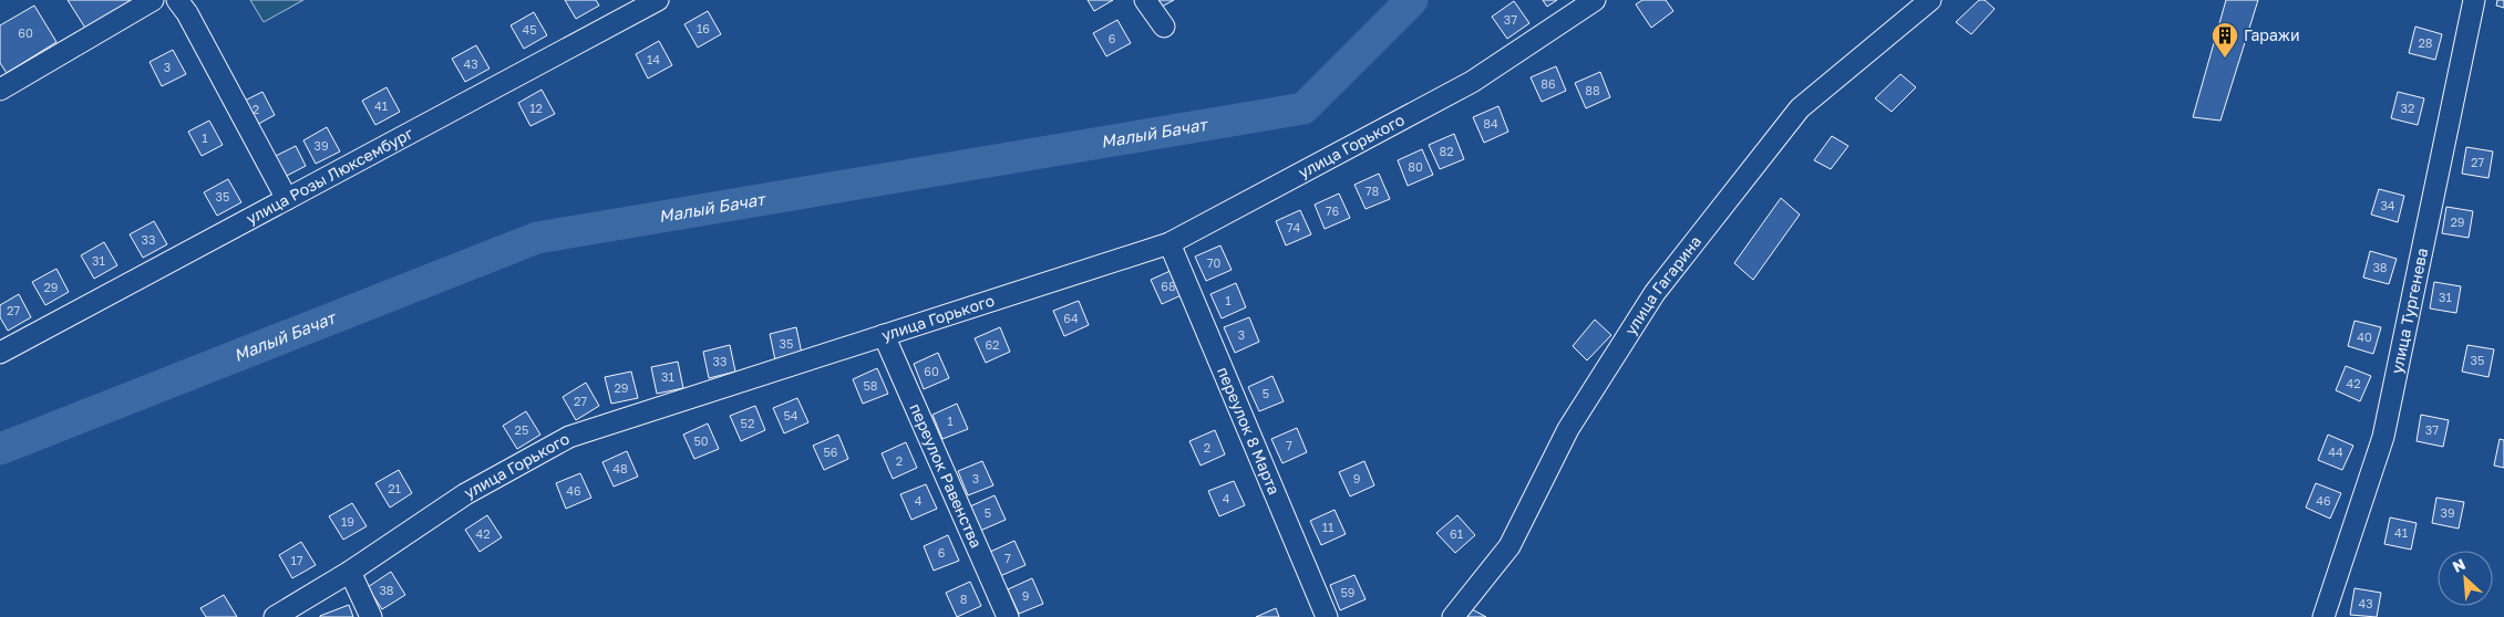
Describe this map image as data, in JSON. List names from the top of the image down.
{
  "streets": {
    "street": [
      "улица Горького",
      "улица Розы Люксембург",
      "улица Гагарина",
      "улица Тургенева",
      "переулок 8 Марта",
      "переулок Равенства"
    ]
  },
  "crossings": [
    ["улица Горького", "переулок 8 Марта"],
    ["улица Горького", "переулок Равенства"]
  ],
  "water": ["Малый Бачат"],
  "places": {
    "building": ["Гаражи"]
  },
  "house_numbers": [
    "37",
    "16",
    "45",
    "60",
    "6",
    "28",
    "14",
    "43",
    "3",
    "86",
    "88",
    "41",
    "12",
    "32",
    "2",
    "84",
    "1",
    "39",
    "82",
    "27",
    "80",
    "78",
    "35",
    "34",
    "76",
    "29",
    "74",
    "33",
    "31",
    "70",
    "38",
    "68",
    "29",
    "31",
    "1",
    "27",
    "64",
    "3",
    "40",
    "35",
    "62",
    "35",
    "33",
    "60",
    "31",
    "42",
    "58",
    "29",
    "5",
    "27",
    "54",
    "1",
    "52",
    "25",
    "37",
    "50",
    "7",
    "2",
    "56",
    "44",
    "2",
    "48",
    "3",
    "9",
    "21",
    "46",
    "4",
    "4",
    "46",
    "5",
    "39",
    "19",
    "11",
    "41",
    "42",
    "61",
    "6",
    "7",
    "17",
    "38",
    "59",
    "9",
    "8",
    "43"
  ],
  "north": "top left"
}
